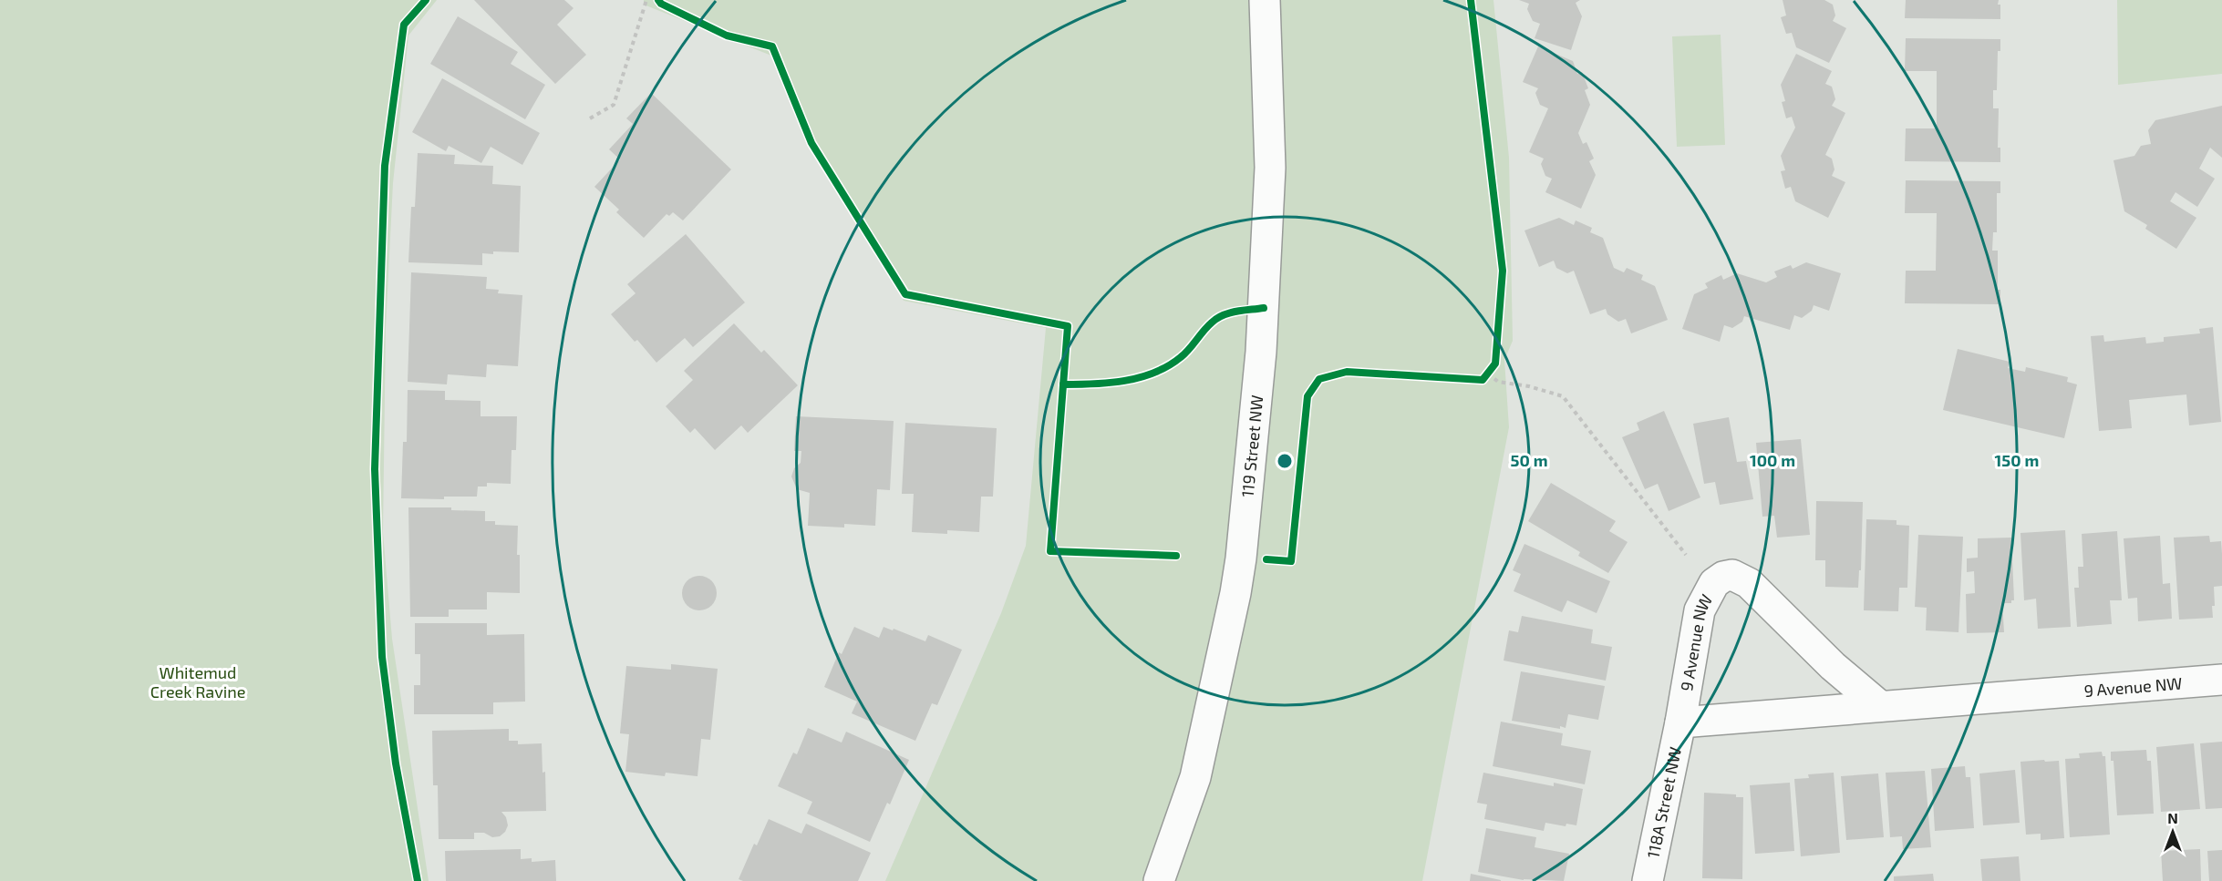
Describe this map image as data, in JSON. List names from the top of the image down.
{
  "streets": {
    "street": ["119 Street NW", "9 Avenue NW", "118A Street NW"]
  },
  "crossings": [
    ["9 Avenue NW", "118A Street NW"]
  ],
  "parks": ["Whitemud Creek Ravine"],
  "north": "top",
  "rings": ["50 m", "100 m", "150 m"]
}
